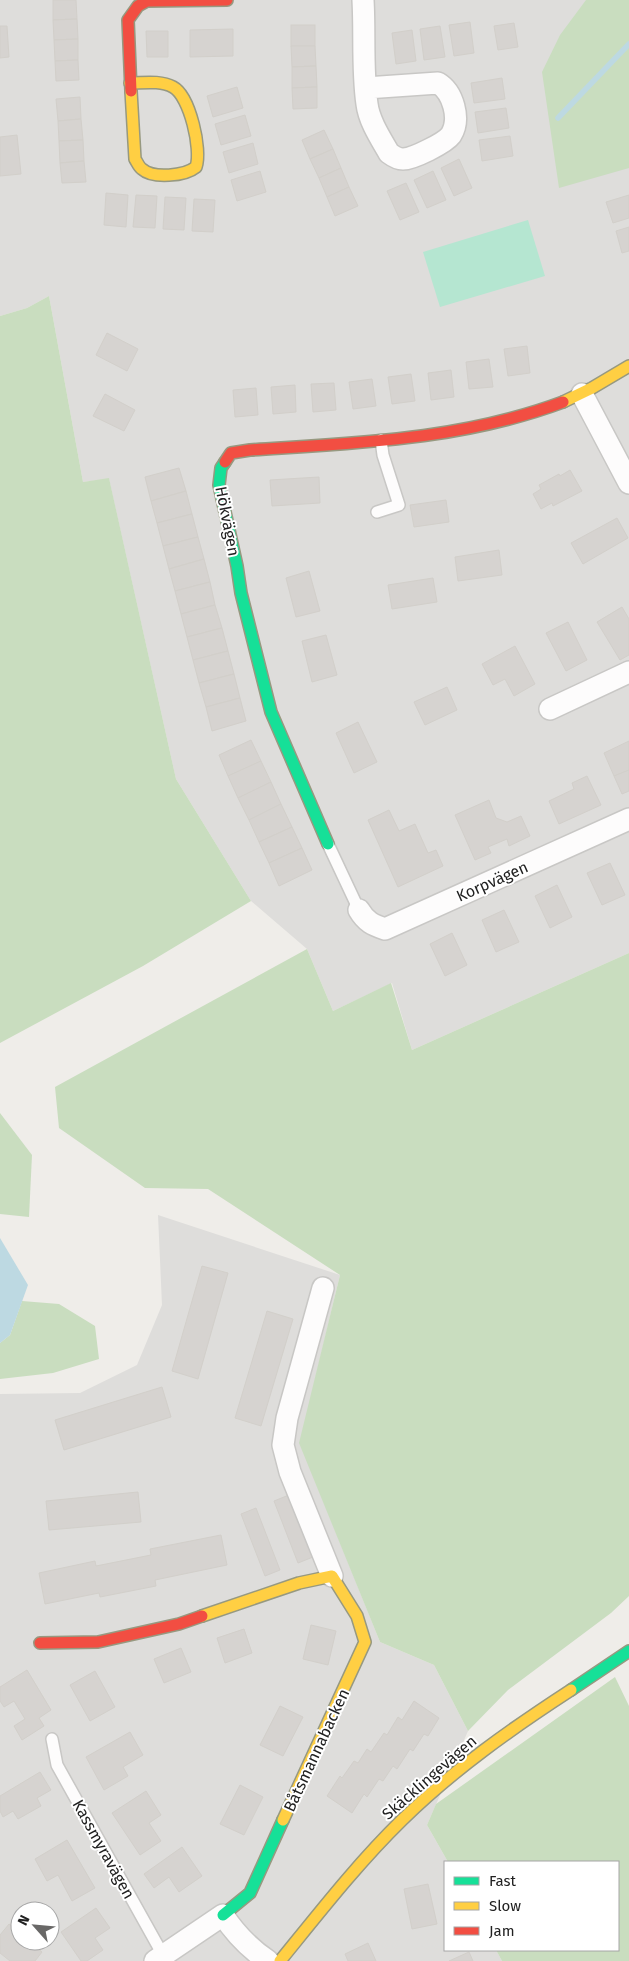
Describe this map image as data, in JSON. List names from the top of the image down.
{
  "streets": {
    "street": [
      "Hökvägen",
      "Korpvägen",
      "Båtsmannabacken",
      "Skäcklingevägen",
      "Kassmyravägen"
    ]
  },
  "crossings": [
    ["Båtsmannabacken", "Kassmyravägen"]
  ],
  "legend": ["Fast", "Slow", "Jam"],
  "north": "top left"
}
